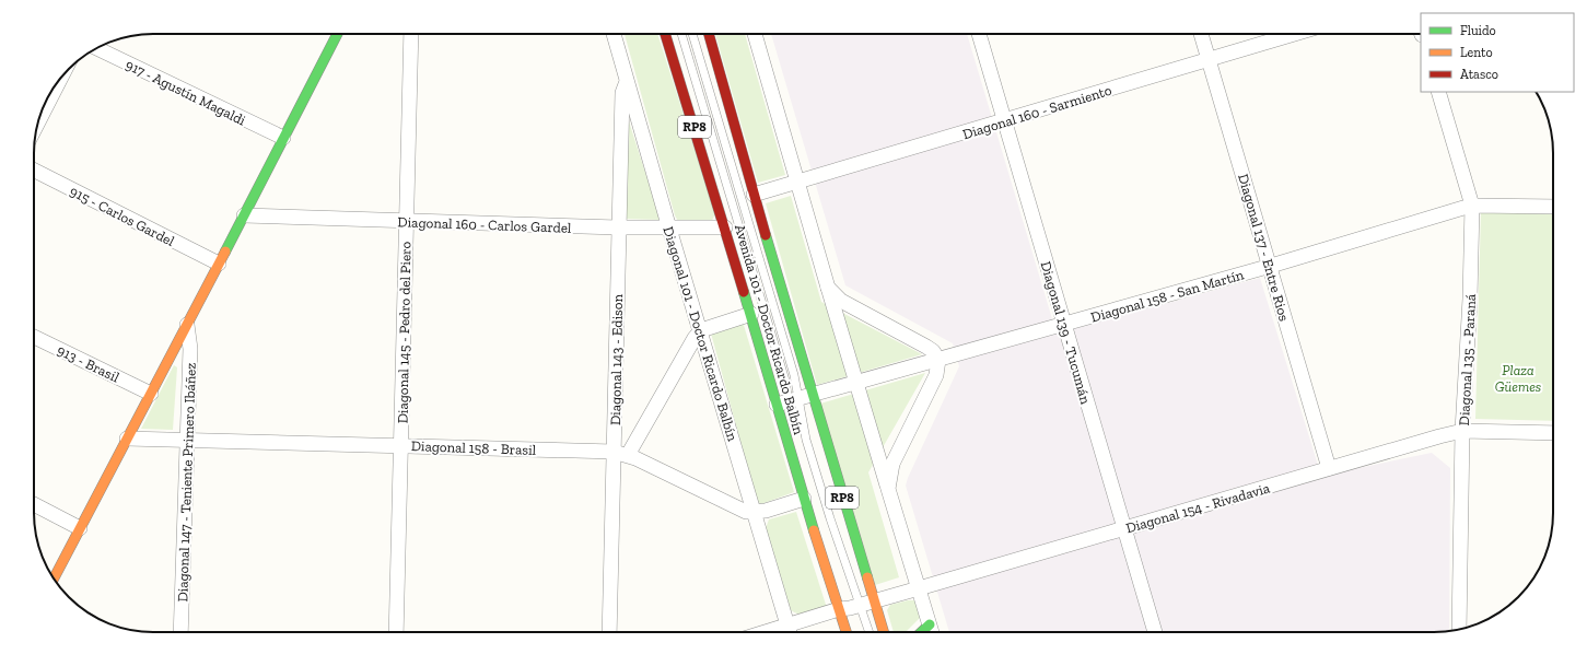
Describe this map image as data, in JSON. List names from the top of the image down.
{
  "streets": {
    "main road": ["RP8", "Avenida 101 - Doctor Ricardo Balbín"],
    "street": [
      "917 - Agustín Magaldi",
      "Diagonal 160 - Sarmiento",
      "915 - Carlos Gardel",
      "Diagonal 160 - Carlos Gardel",
      "Diagonal 137 - Entre Rios",
      "Diagonal 158 - San Martín",
      "Diagonal 145 - Pedro del Piero",
      "Diagonal 139 - Tucumán",
      "Diagonal 101 - Doctor Ricardo Balbín",
      "Diagonal 143 - Edison",
      "Diagonal 135 - Paraná",
      "913 - Brasil",
      "Diagonal 158 - Brasil",
      "Diagonal 147 - Teniente Primero Ibáñez",
      "Diagonal 154 - Rivadavia"
    ]
  },
  "crossings": [
    ["Diagonal 160 - Sarmiento", "Diagonal 137 - Entre Rios"],
    ["Diagonal 160 - Sarmiento", "Avenida 101 - Doctor Ricardo Balbín"],
    ["Diagonal 160 - Sarmiento", "Diagonal 139 - Tucumán"],
    ["Diagonal 160 - Carlos Gardel", "Avenida 101 - Doctor Ricardo Balbín"],
    ["Diagonal 160 - Carlos Gardel", "Diagonal 145 - Pedro del Piero"],
    ["Diagonal 160 - Carlos Gardel", "Diagonal 101 - Doctor Ricardo Balbín"],
    ["Diagonal 160 - Carlos Gardel", "Diagonal 143 - Edison"],
    ["Diagonal 137 - Entre Rios", "Diagonal 158 - San Martín"],
    ["Diagonal 137 - Entre Rios", "Diagonal 154 - Rivadavia"],
    ["Diagonal 158 - San Martín", "Avenida 101 - Doctor Ricardo Balbín"],
    ["Diagonal 158 - San Martín", "Diagonal 139 - Tucumán"],
    ["Diagonal 158 - San Martín", "Diagonal 135 - Paraná"],
    ["Avenida 101 - Doctor Ricardo Balbín", "Diagonal 158 - Brasil"],
    ["Avenida 101 - Doctor Ricardo Balbín", "Diagonal 154 - Rivadavia"],
    ["Diagonal 145 - Pedro del Piero", "Diagonal 158 - Brasil"],
    ["Diagonal 139 - Tucumán", "Diagonal 154 - Rivadavia"],
    ["Diagonal 101 - Doctor Ricardo Balbín", "Diagonal 143 - Edison"],
    ["Diagonal 101 - Doctor Ricardo Balbín", "Diagonal 158 - Brasil"],
    ["Diagonal 143 - Edison", "Diagonal 158 - Brasil"],
    ["Diagonal 135 - Paraná", "Diagonal 154 - Rivadavia"],
    ["Diagonal 158 - Brasil", "Diagonal 147 - Teniente Primero Ibáñez"]
  ],
  "parks": ["Plaza Güemes"],
  "legend": ["Fluido", "Lento", "Atasco"]
}
